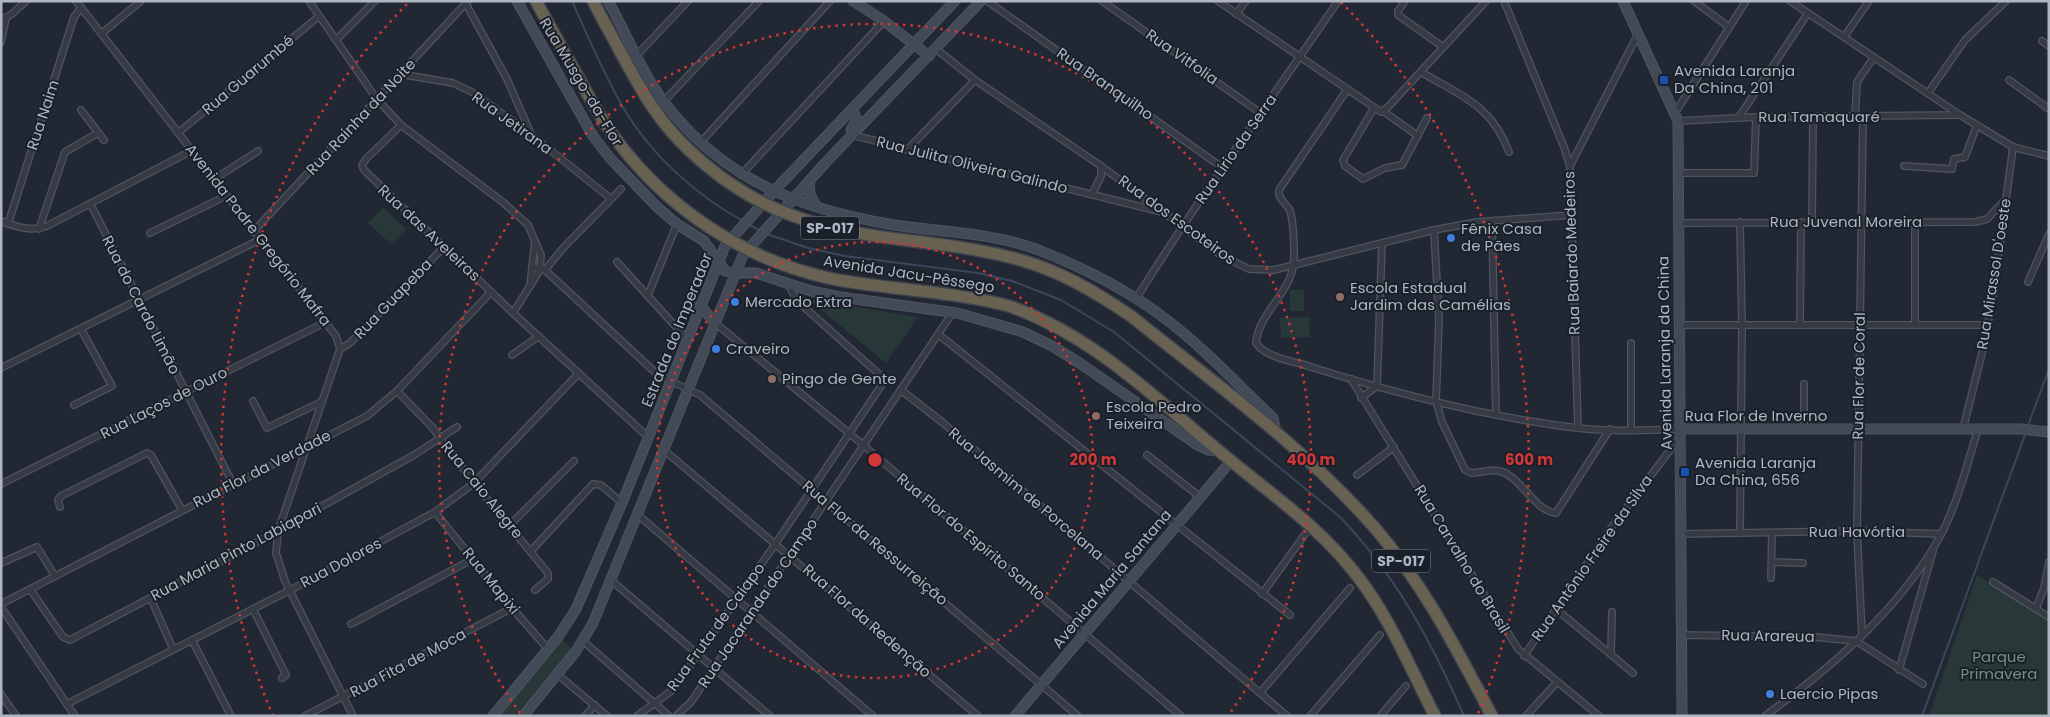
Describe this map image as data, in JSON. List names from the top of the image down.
{
  "streets": {
    "highway": ["SP-017", "Avenida Jacu-Pêssego"],
    "street": [
      "Rua Vitfolia",
      "Rua Guarumbé",
      "Rua Musgo-da-Flor",
      "Rua Branquilho",
      "Rua Naim",
      "Rua Rainha da Noite",
      "Rua Tamaquaré",
      "Rua Jetirana",
      "Rua Lírio da Serra",
      "Rua Julita Oliveira Galindo",
      "Rua dos Escoteiros",
      "Rua Juvenal Moreira",
      "Rua das Aveleiras",
      "Avenida Padre Gregório Mafra",
      "Rua Baiardo Medeiros",
      "Rua Mirassol D'oeste",
      "Rua Guapeba",
      "Rua do Cardo Limão",
      "Estrada do Imperador",
      "Avenida Laranja da China",
      "Rua Flor de Coral",
      "Rua Laços de Ouro",
      "Rua Flor de Inverno",
      "Rua Flor da Verdade",
      "Rua Caio Alegre",
      "Rua Jasmim de Porcelana",
      "Rua Havórtia",
      "Rua Flor do Espírito Santo",
      "Rua Flor da Ressurreição",
      "Rua Maria Pinto Labiapari",
      "Rua Antônio Freire da Silva",
      "Rua Carvalho do Brasil",
      "Rua Dolores",
      "Avenida Maria Santana",
      "Rua Mapixi",
      "Rua Jacaranda do Campo",
      "Rua Flor da Redenção",
      "Rua Fruta de Caiapo",
      "Rua Arareua",
      "Rua Fita de Moca"
    ]
  },
  "crossings": [
    ["Rua Vitfolia", "Rua Lírio da Serra"],
    ["Rua Guarumbé", "Avenida Padre Gregório Mafra"],
    ["Rua Musgo-da-Flor", "Estrada do Imperador"],
    ["Rua Branquilho", "Rua Lírio da Serra"],
    ["Rua Naim", "Avenida Padre Gregório Mafra"],
    ["Rua Rainha da Noite", "Rua Jetirana"],
    ["Rua Rainha da Noite", "Avenida Padre Gregório Mafra"],
    ["Rua Tamaquaré", "Avenida Laranja da China"],
    ["Rua Tamaquaré", "Rua Flor de Coral"],
    ["Rua Lírio da Serra", "Rua dos Escoteiros"],
    ["Rua Julita Oliveira Galindo", "Rua dos Escoteiros"],
    ["Rua Julita Oliveira Galindo", "Estrada do Imperador"],
    ["Rua dos Escoteiros", "Rua Baiardo Medeiros"],
    ["Rua dos Escoteiros", "Estrada do Imperador"],
    ["Rua dos Escoteiros", "Rua Flor de Inverno"],
    ["Rua Juvenal Moreira", "Rua Mirassol D'oeste"],
    ["Rua Juvenal Moreira", "Avenida Laranja da China"],
    ["Rua Juvenal Moreira", "Rua Flor de Coral"],
    ["Rua das Aveleiras", "Rua Guapeba"],
    ["Rua das Aveleiras", "Estrada do Imperador"],
    ["Rua das Aveleiras", "Rua Flor da Verdade"],
    ["Rua das Aveleiras", "Rua Dolores"],
    ["Avenida Padre Gregório Mafra", "Rua Guapeba"],
    ["Avenida Padre Gregório Mafra", "Rua Laços de Ouro"],
    ["Rua Baiardo Medeiros", "Rua Flor de Inverno"],
    ["Avenida Jacu-Pêssego", "Avenida Maria Santana"],
    ["Rua Mirassol D'oeste", "Rua Flor de Inverno"],
    ["Rua do Cardo Limão", "Rua Laços de Ouro"],
    ["Rua do Cardo Limão", "Rua Flor da Verdade"],
    ["Estrada do Imperador", "Rua Flor do Espírito Santo"],
    ["Estrada do Imperador", "Rua Flor da Ressurreição"],
    ["Estrada do Imperador", "Rua Mapixi"],
    ["Estrada do Imperador", "Rua Flor da Redenção"],
    ["Avenida Laranja da China", "Rua Flor de Inverno"],
    ["Avenida Laranja da China", "Rua Havórtia"],
    ["Avenida Laranja da China", "Rua Antônio Freire da Silva"],
    ["Avenida Laranja da China", "Rua Arareua"],
    ["Rua Flor de Coral", "Rua Flor de Inverno"],
    ["Rua Flor de Coral", "Rua Havórtia"],
    ["Rua Flor de Inverno", "Rua Antônio Freire da Silva"],
    ["Rua Flor de Inverno", "Rua Carvalho do Brasil"],
    ["Rua Flor da Verdade", "Rua Caio Alegre"],
    ["Rua Flor da Verdade", "Rua Maria Pinto Labiapari"],
    ["Rua Caio Alegre", "Rua Maria Pinto Labiapari"],
    ["Rua Caio Alegre", "Rua Dolores"],
    ["Rua Jasmim de Porcelana", "Avenida Maria Santana"],
    ["Rua Jasmim de Porcelana", "Rua Jacaranda do Campo"],
    ["Rua Flor do Espírito Santo", "Avenida Maria Santana"],
    ["Rua Flor do Espírito Santo", "Rua Jacaranda do Campo"],
    ["Rua Flor do Espírito Santo", "Rua Fruta de Caiapo"],
    ["Rua Flor da Ressurreição", "Avenida Maria Santana"],
    ["Rua Flor da Ressurreição", "Rua Jacaranda do Campo"],
    ["Rua Flor da Ressurreição", "Rua Fruta de Caiapo"],
    ["Rua Antônio Freire da Silva", "Rua Carvalho do Brasil"],
    ["Rua Dolores", "Rua Mapixi"],
    ["Rua Mapixi", "Rua Fita de Moca"],
    ["Rua Jacaranda do Campo", "Rua Flor da Redenção"],
    ["Rua Flor da Redenção", "Rua Fruta de Caiapo"]
  ],
  "parks": ["Parque Primavera"],
  "places": {
    "transit": ["Avenida Laranja Da China, 201", "Avenida Laranja Da China, 656"],
    "other": [
      "Fênix Casa de Pães",
      "Escola Estadual Jardim das Camélias",
      "Mercado Extra",
      "Craveiro",
      "Pingo de Gente",
      "Escola Pedro Teixeira",
      "Laercio Pipas"
    ]
  },
  "rings": ["200 m", "400 m", "600 m"]
}
